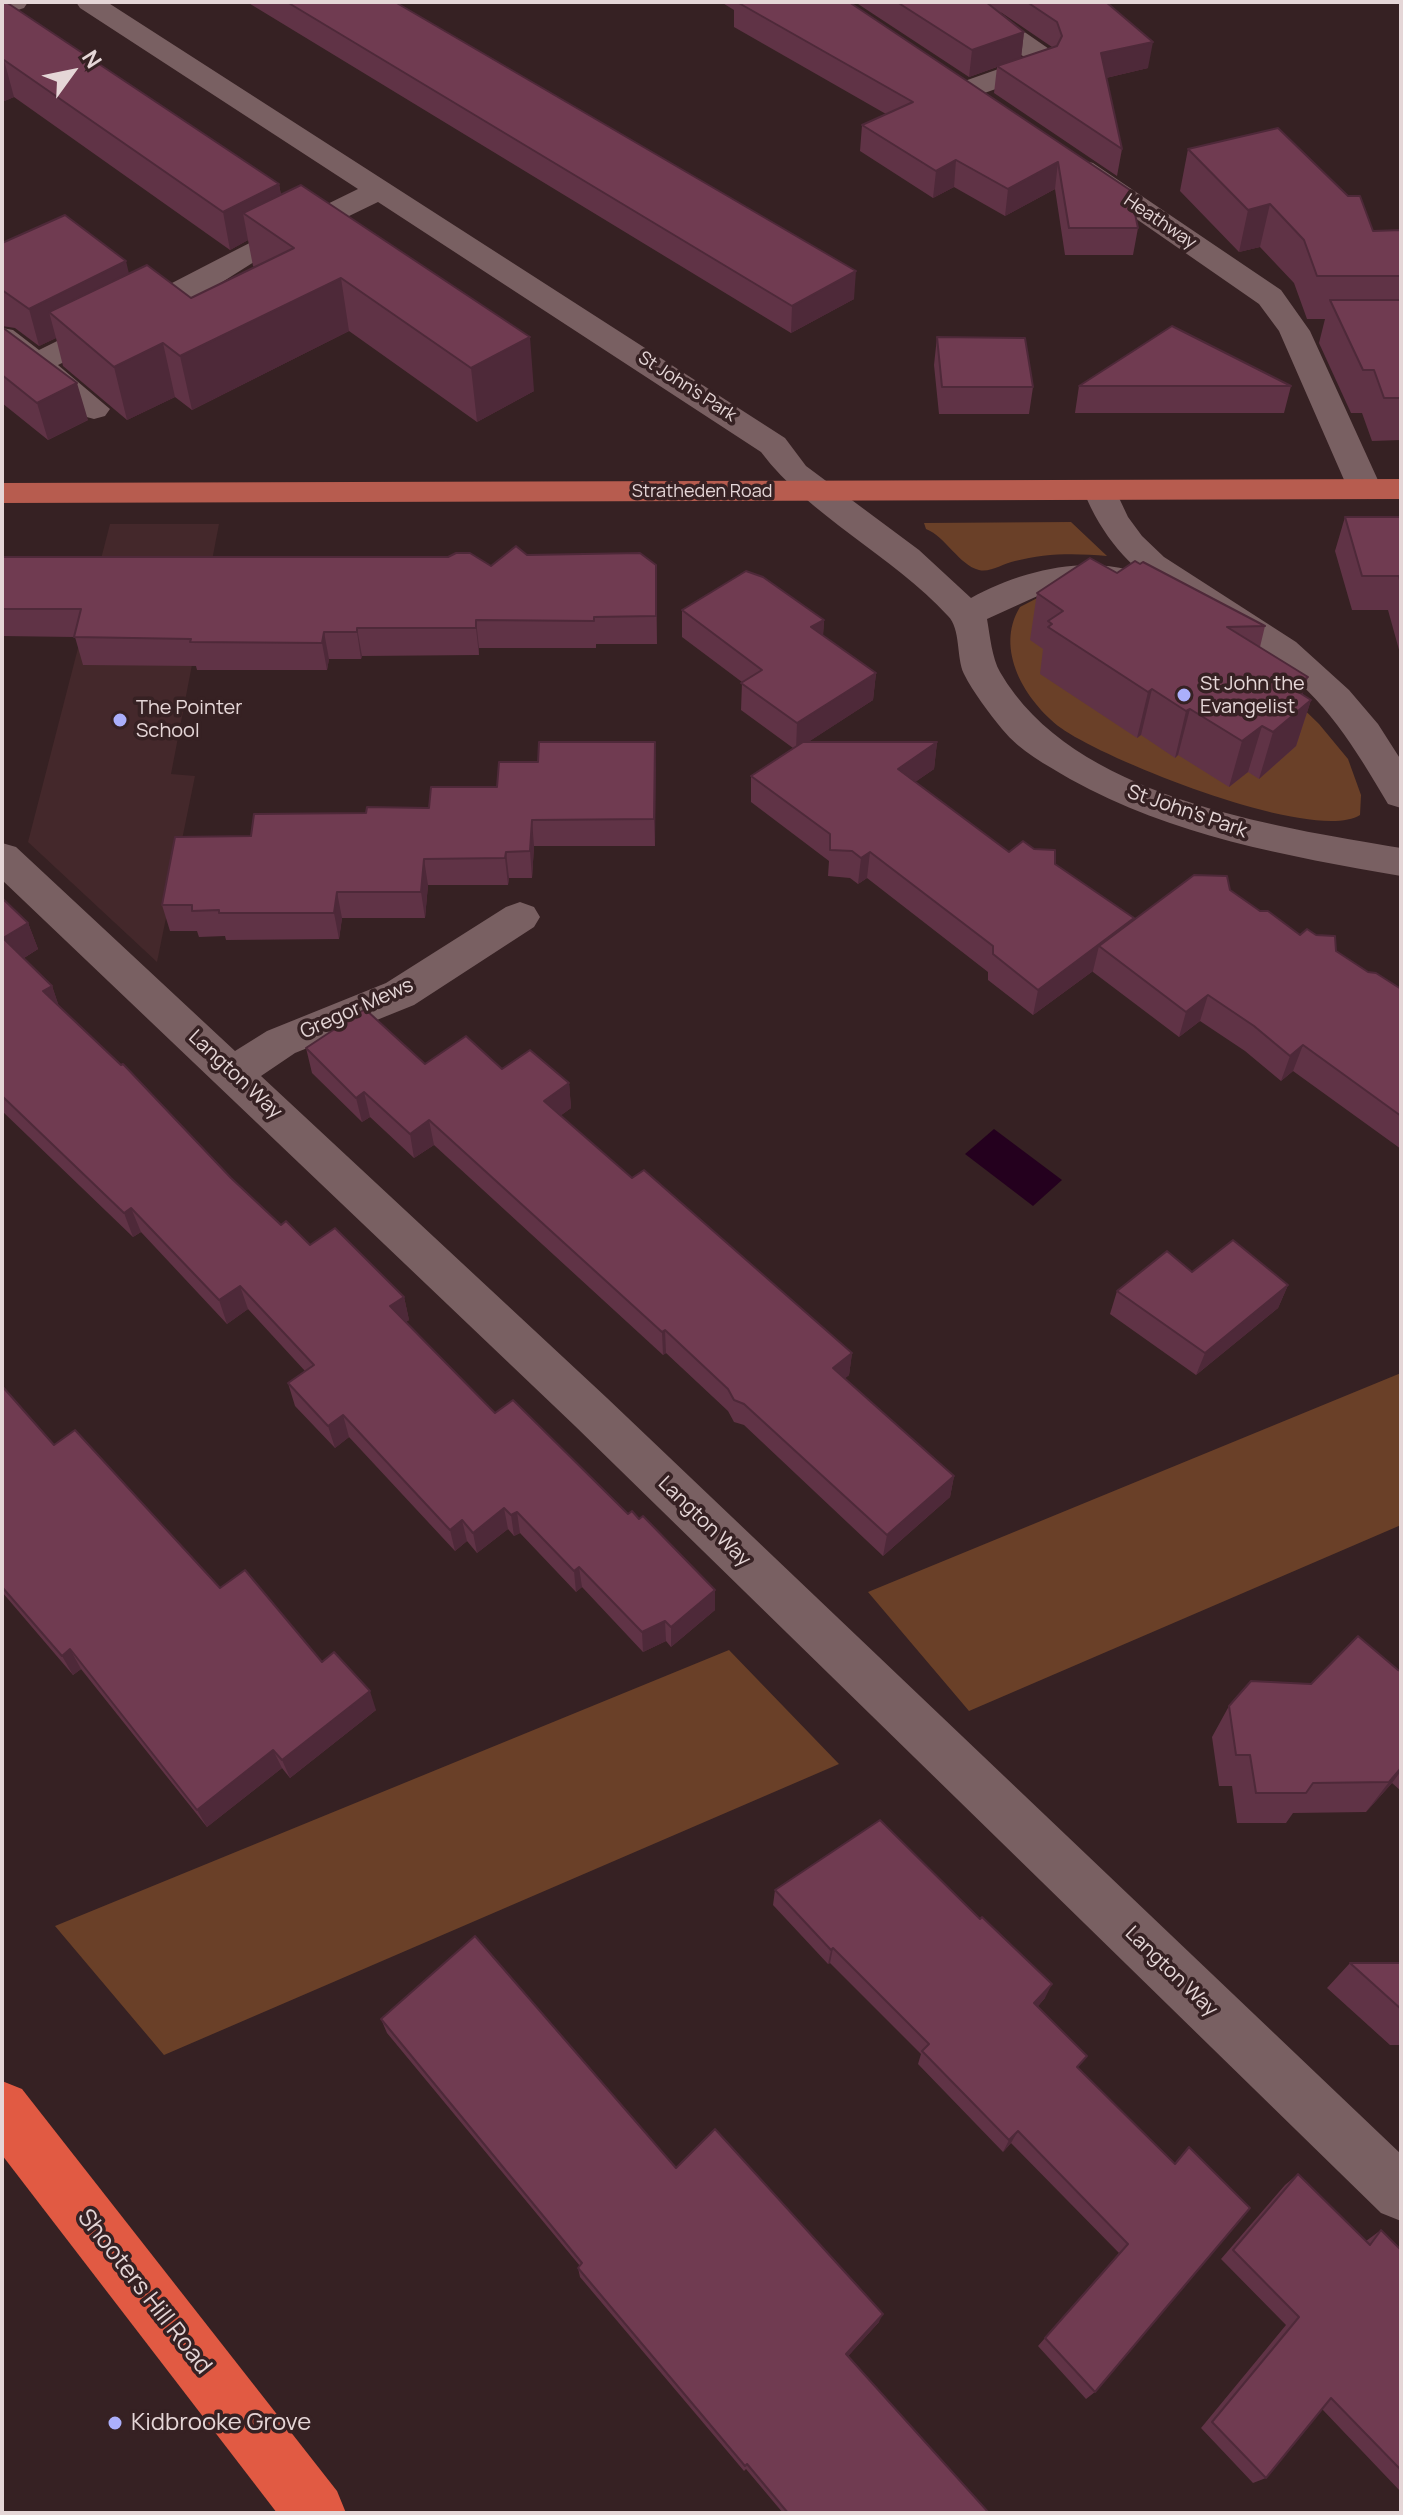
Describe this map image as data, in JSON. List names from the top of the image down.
{
  "streets": {
    "highway": ["Shooters Hill Road"],
    "main road": ["Stratheden Road"],
    "street": [
      "Heathway",
      "St John's Park",
      "Gregor Mews",
      "Langton Way"
    ]
  },
  "crossings": [
    ["Heathway", "Stratheden Road"],
    ["St John's Park", "Stratheden Road"],
    ["Gregor Mews", "Langton Way"]
  ],
  "places": ["St John the Evangelist", "The Pointer School", "Kidbrooke Grove"],
  "north": "top right"
}
